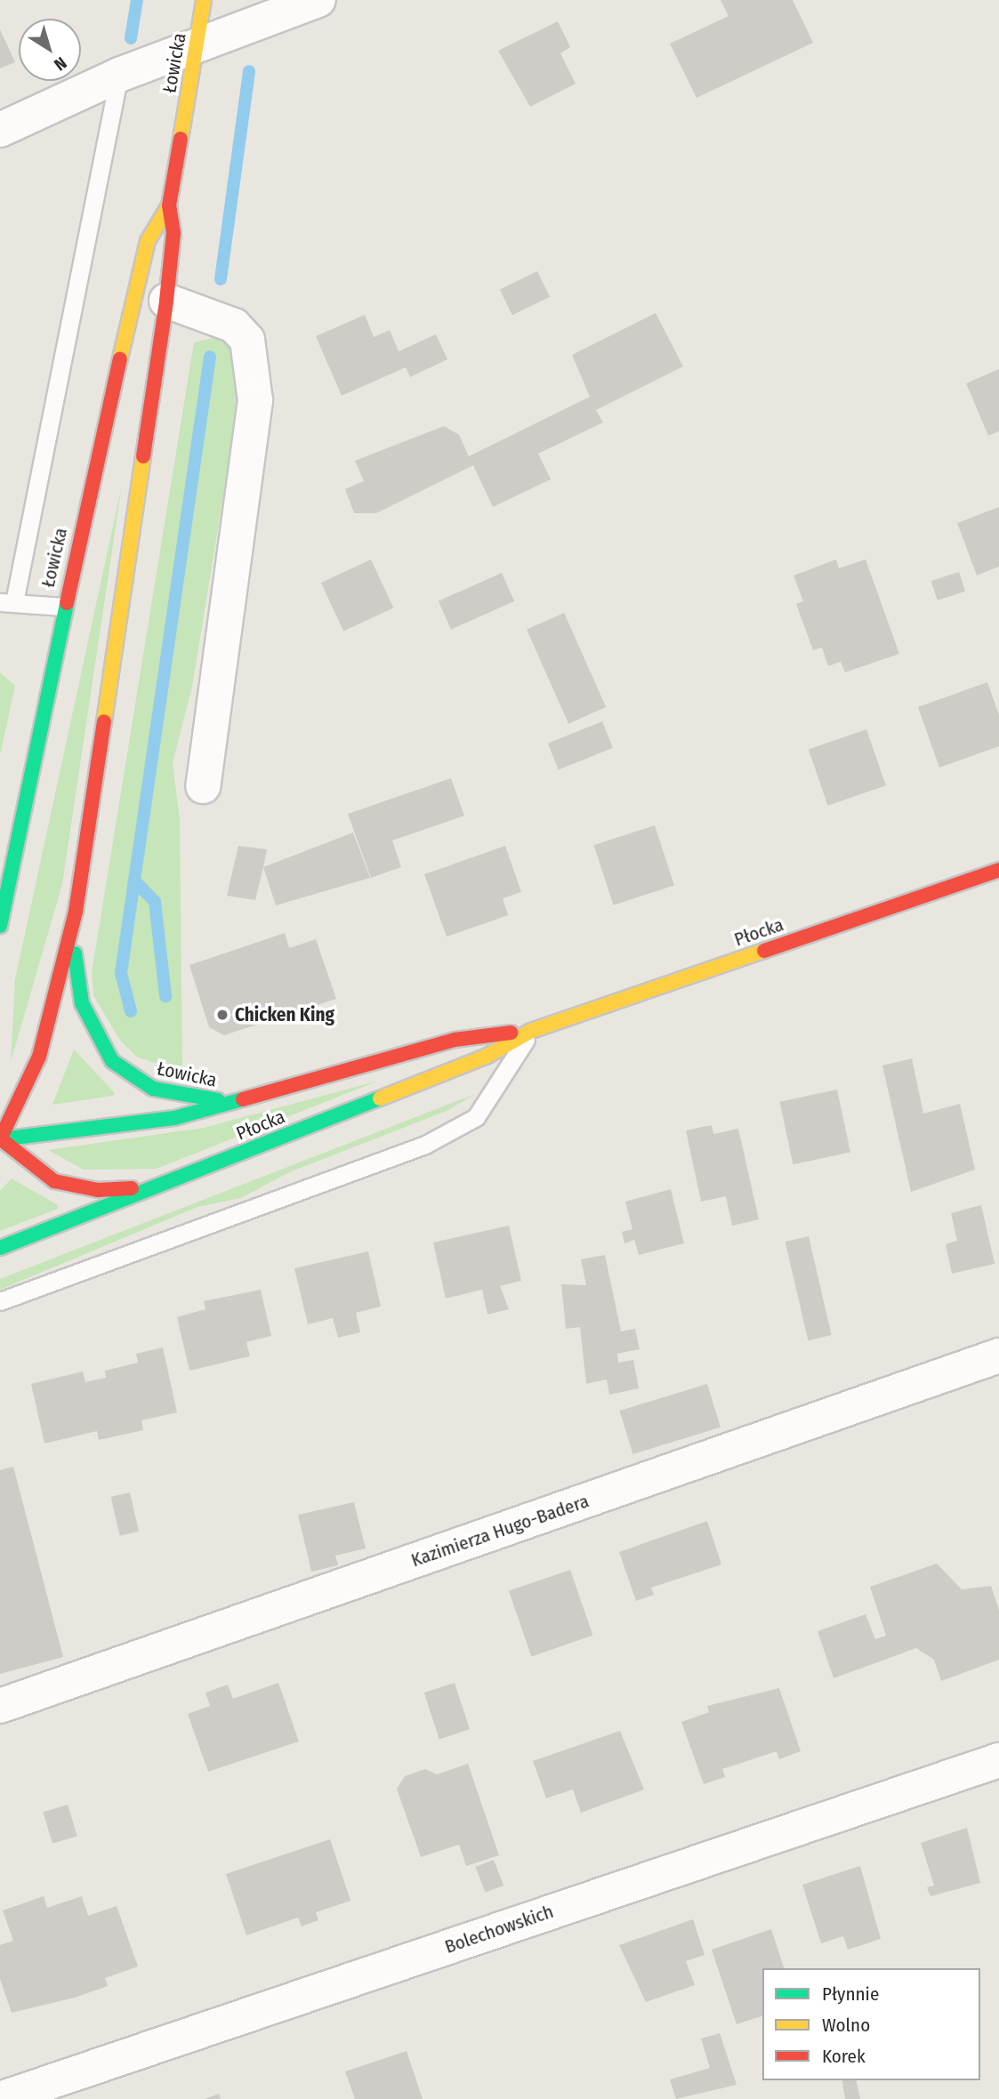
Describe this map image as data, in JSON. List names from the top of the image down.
{
  "streets": {
    "street": [
      "Łowicka",
      "Płocka",
      "Kazimierza Hugo-Badera",
      "Bolechowskich"
    ]
  },
  "crossings": [
    ["Łowicka", "Płocka"]
  ],
  "places": ["Chicken King"],
  "legend": ["Płynnie", "Wolno", "Korek"],
  "north": "bottom right"
}
